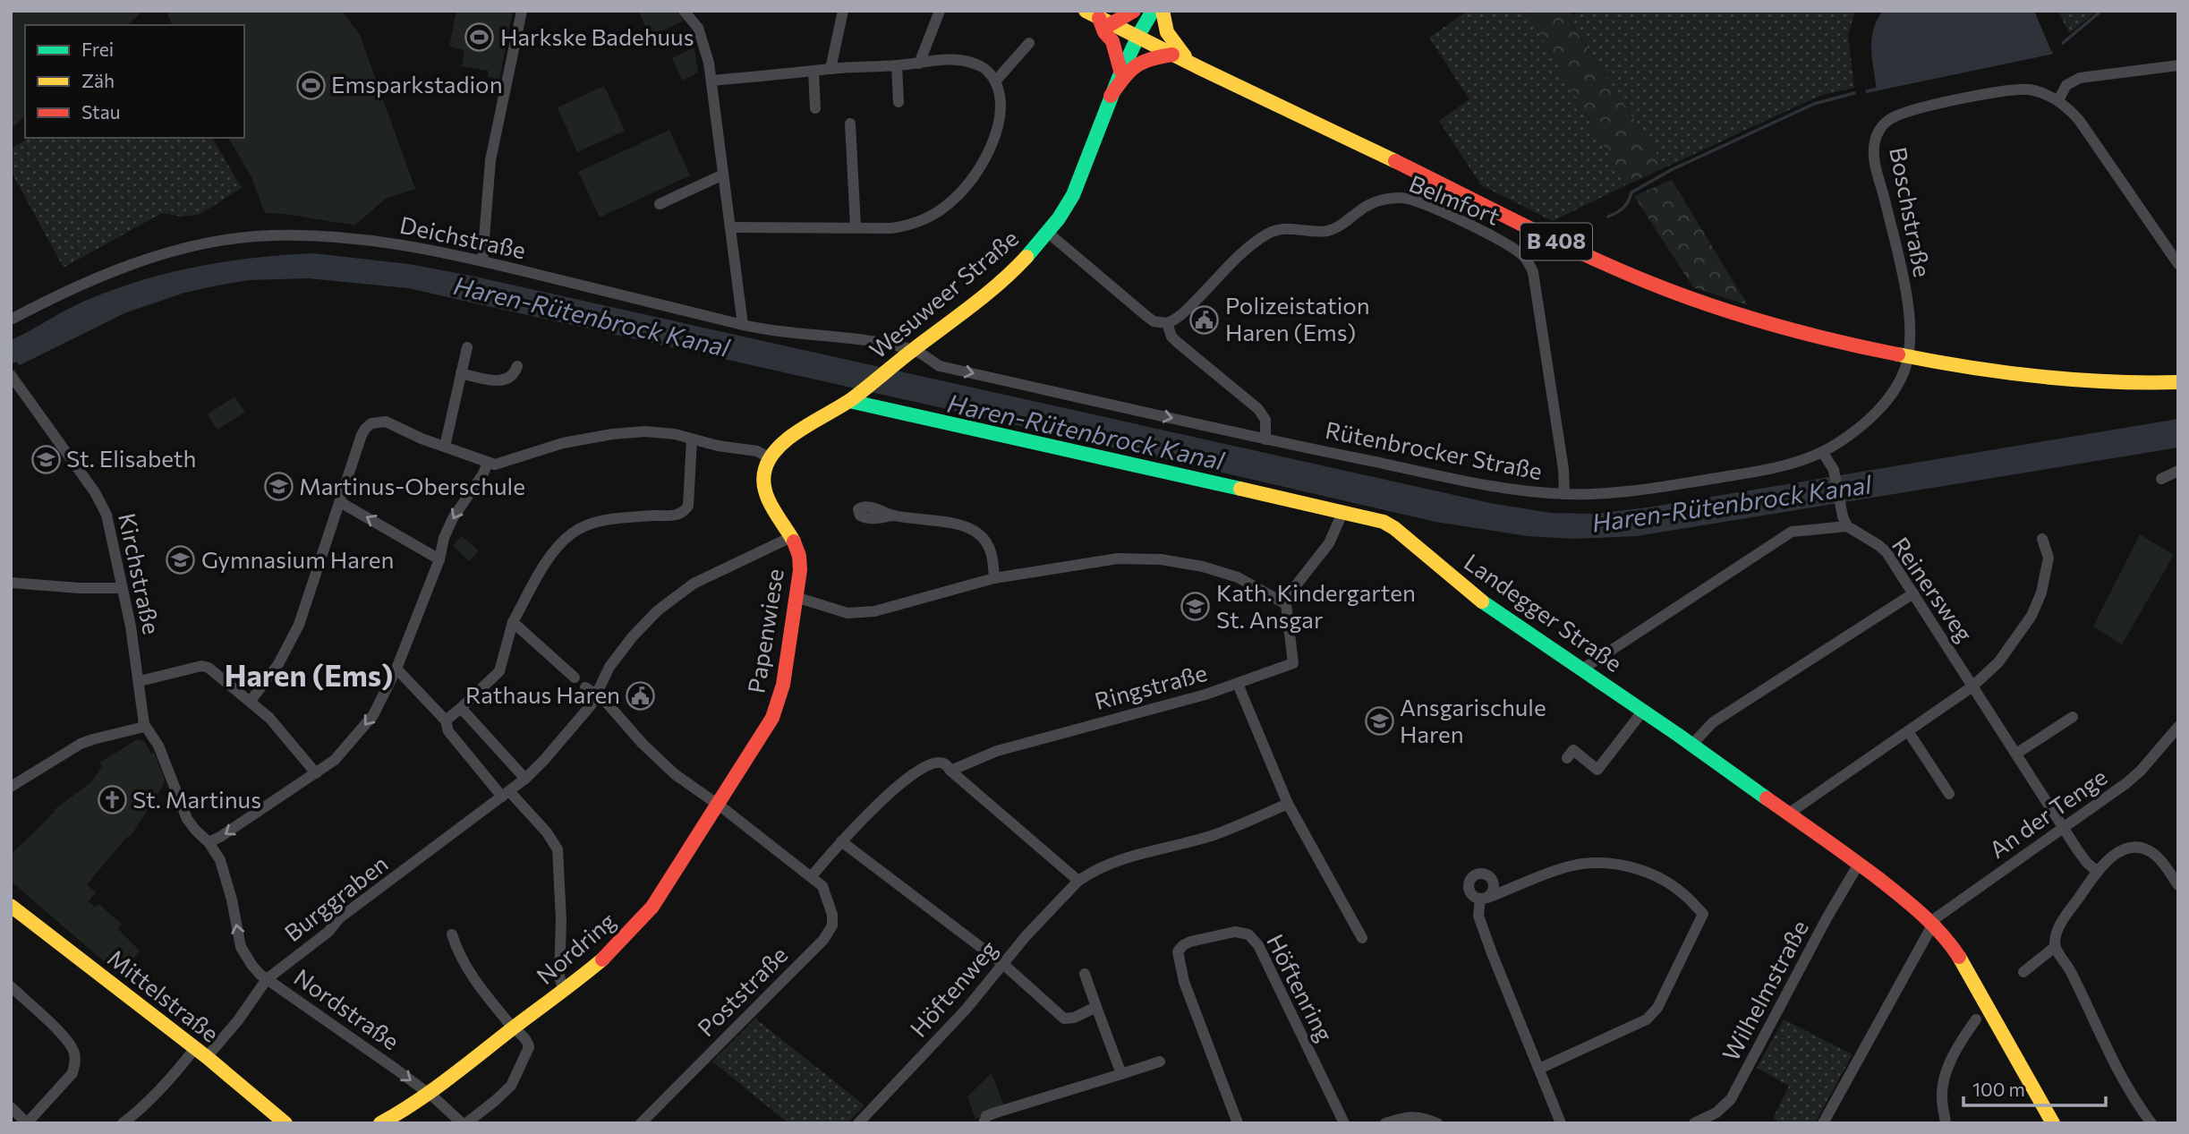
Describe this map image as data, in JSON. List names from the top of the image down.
{
  "streets": {
    "main road": [
      "B 408",
      "Wesuweer Straße",
      "Landegger Straße",
      "Papenwiese",
      "Nordring",
      "Mittelstraße"
    ],
    "street": [
      "Belmfort",
      "Boschstraße",
      "Deichstraße",
      "Rütenbrocker Straße",
      "Kirchstraße",
      "Reinersweg",
      "Ringstraße",
      "An der Tenge",
      "Burggraben",
      "Höftenring",
      "Höftenweg",
      "Wilhelmstraße",
      "Poststraße",
      "Nordstraße"
    ]
  },
  "crossings": [
    ["Belmfort", "Rütenbrocker Straße"],
    ["Boschstraße", "B 408"],
    ["Boschstraße", "Rütenbrocker Straße"],
    ["Deichstraße", "Wesuweer Straße"],
    ["Deichstraße", "Rütenbrocker Straße"],
    ["B 408", "Wesuweer Straße"],
    ["B 408", "Rütenbrocker Straße"],
    ["Wesuweer Straße", "Rütenbrocker Straße"],
    ["Wesuweer Straße", "Landegger Straße"],
    ["Wesuweer Straße", "Papenwiese"],
    ["Kirchstraße", "Nordstraße"],
    ["Reinersweg", "An der Tenge"],
    ["Landegger Straße", "An der Tenge"],
    ["Landegger Straße", "Wilhelmstraße"],
    ["Papenwiese", "Burggraben"],
    ["Papenwiese", "Nordring"],
    ["Ringstraße", "Poststraße"],
    ["Burggraben", "Mittelstraße"],
    ["Burggraben", "Nordstraße"],
    ["Nordring", "Nordstraße"]
  ],
  "districts": ["Haren (Ems)"],
  "water": ["Haren-Rütenbrock Kanal"],
  "places": {
    "sports": ["Harkske Badehuus", "Emsparkstadion"],
    "public building": ["Polizeistation Haren (Ems)", "Rathaus Haren"],
    "school or university": [
      "St. Elisabeth",
      "Martinus-Oberschule",
      "Gymnasium Haren",
      "Kath. Kindergarten St. Ansgar",
      "Ansgarischule Haren"
    ],
    "church": ["St. Martinus"]
  },
  "legend": ["Frei", "Zäh", "Stau"],
  "scale_bar": "100 m"
}
